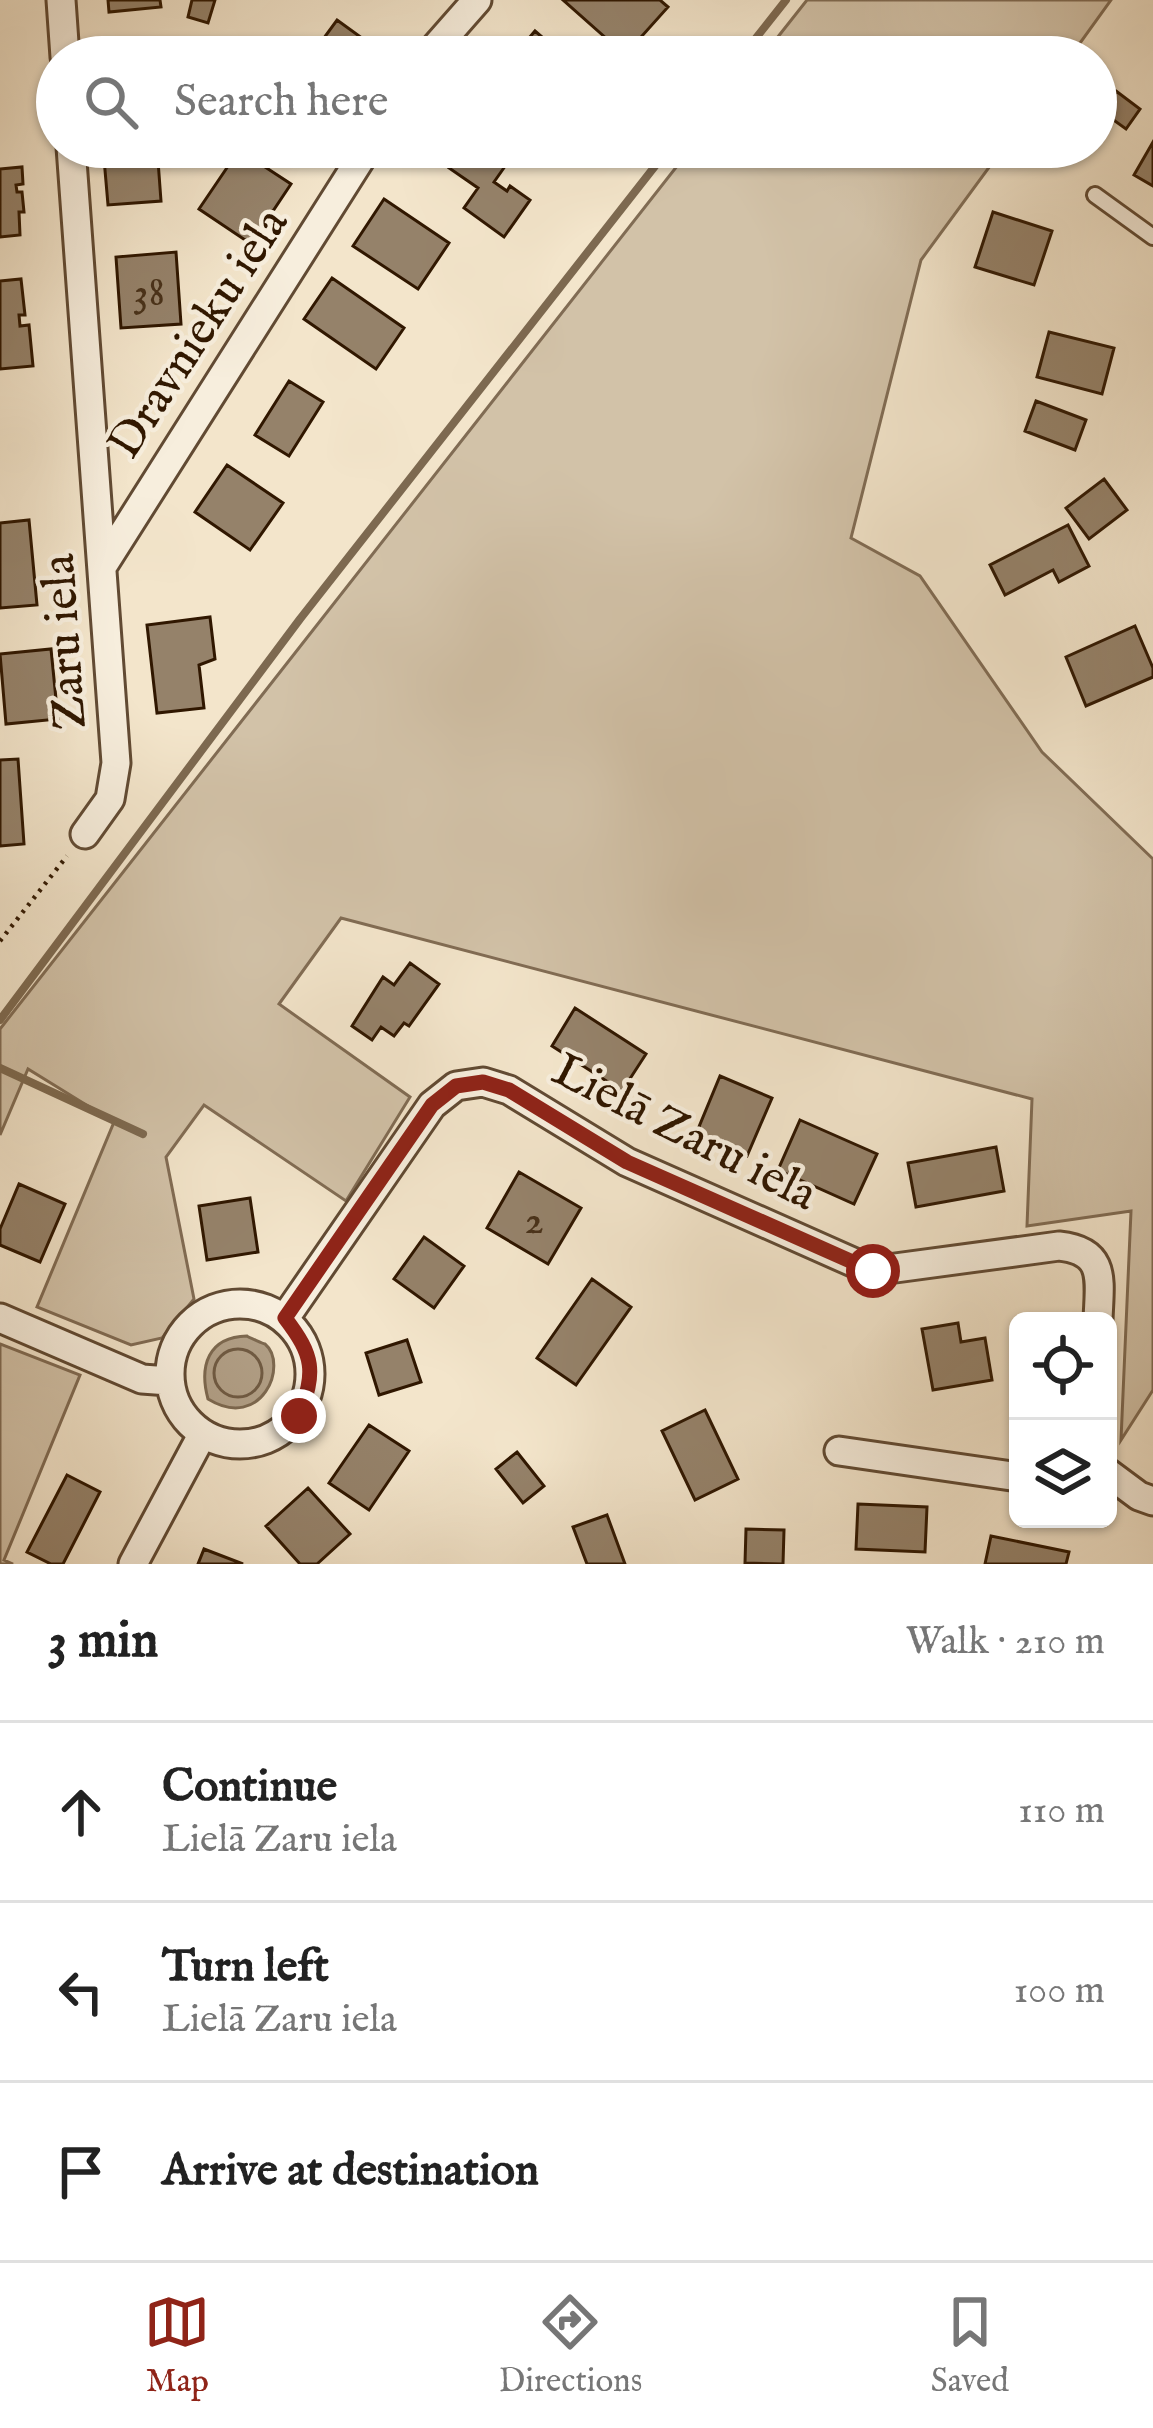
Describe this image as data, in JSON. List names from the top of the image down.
{
  "streets": {
    "street": ["Dravnieku iela", "Zaru iela", "Lielā Zaru iela"]
  },
  "crossings": [
    ["Dravnieku iela", "Zaru iela"]
  ],
  "house_numbers": ["38", "2"],
  "page": {
    "search": "Search here",
    "heading": ["3 min", "Walk · 210 m"],
    "list": [
      ["Continue", "Lielā Zaru iela", "110 m"],
      ["Turn left", "Lielā Zaru iela", "100 m"],
      "Arrive at destination"
    ],
    "nav": ["Map", "Directions", "Saved"]
  }
}
